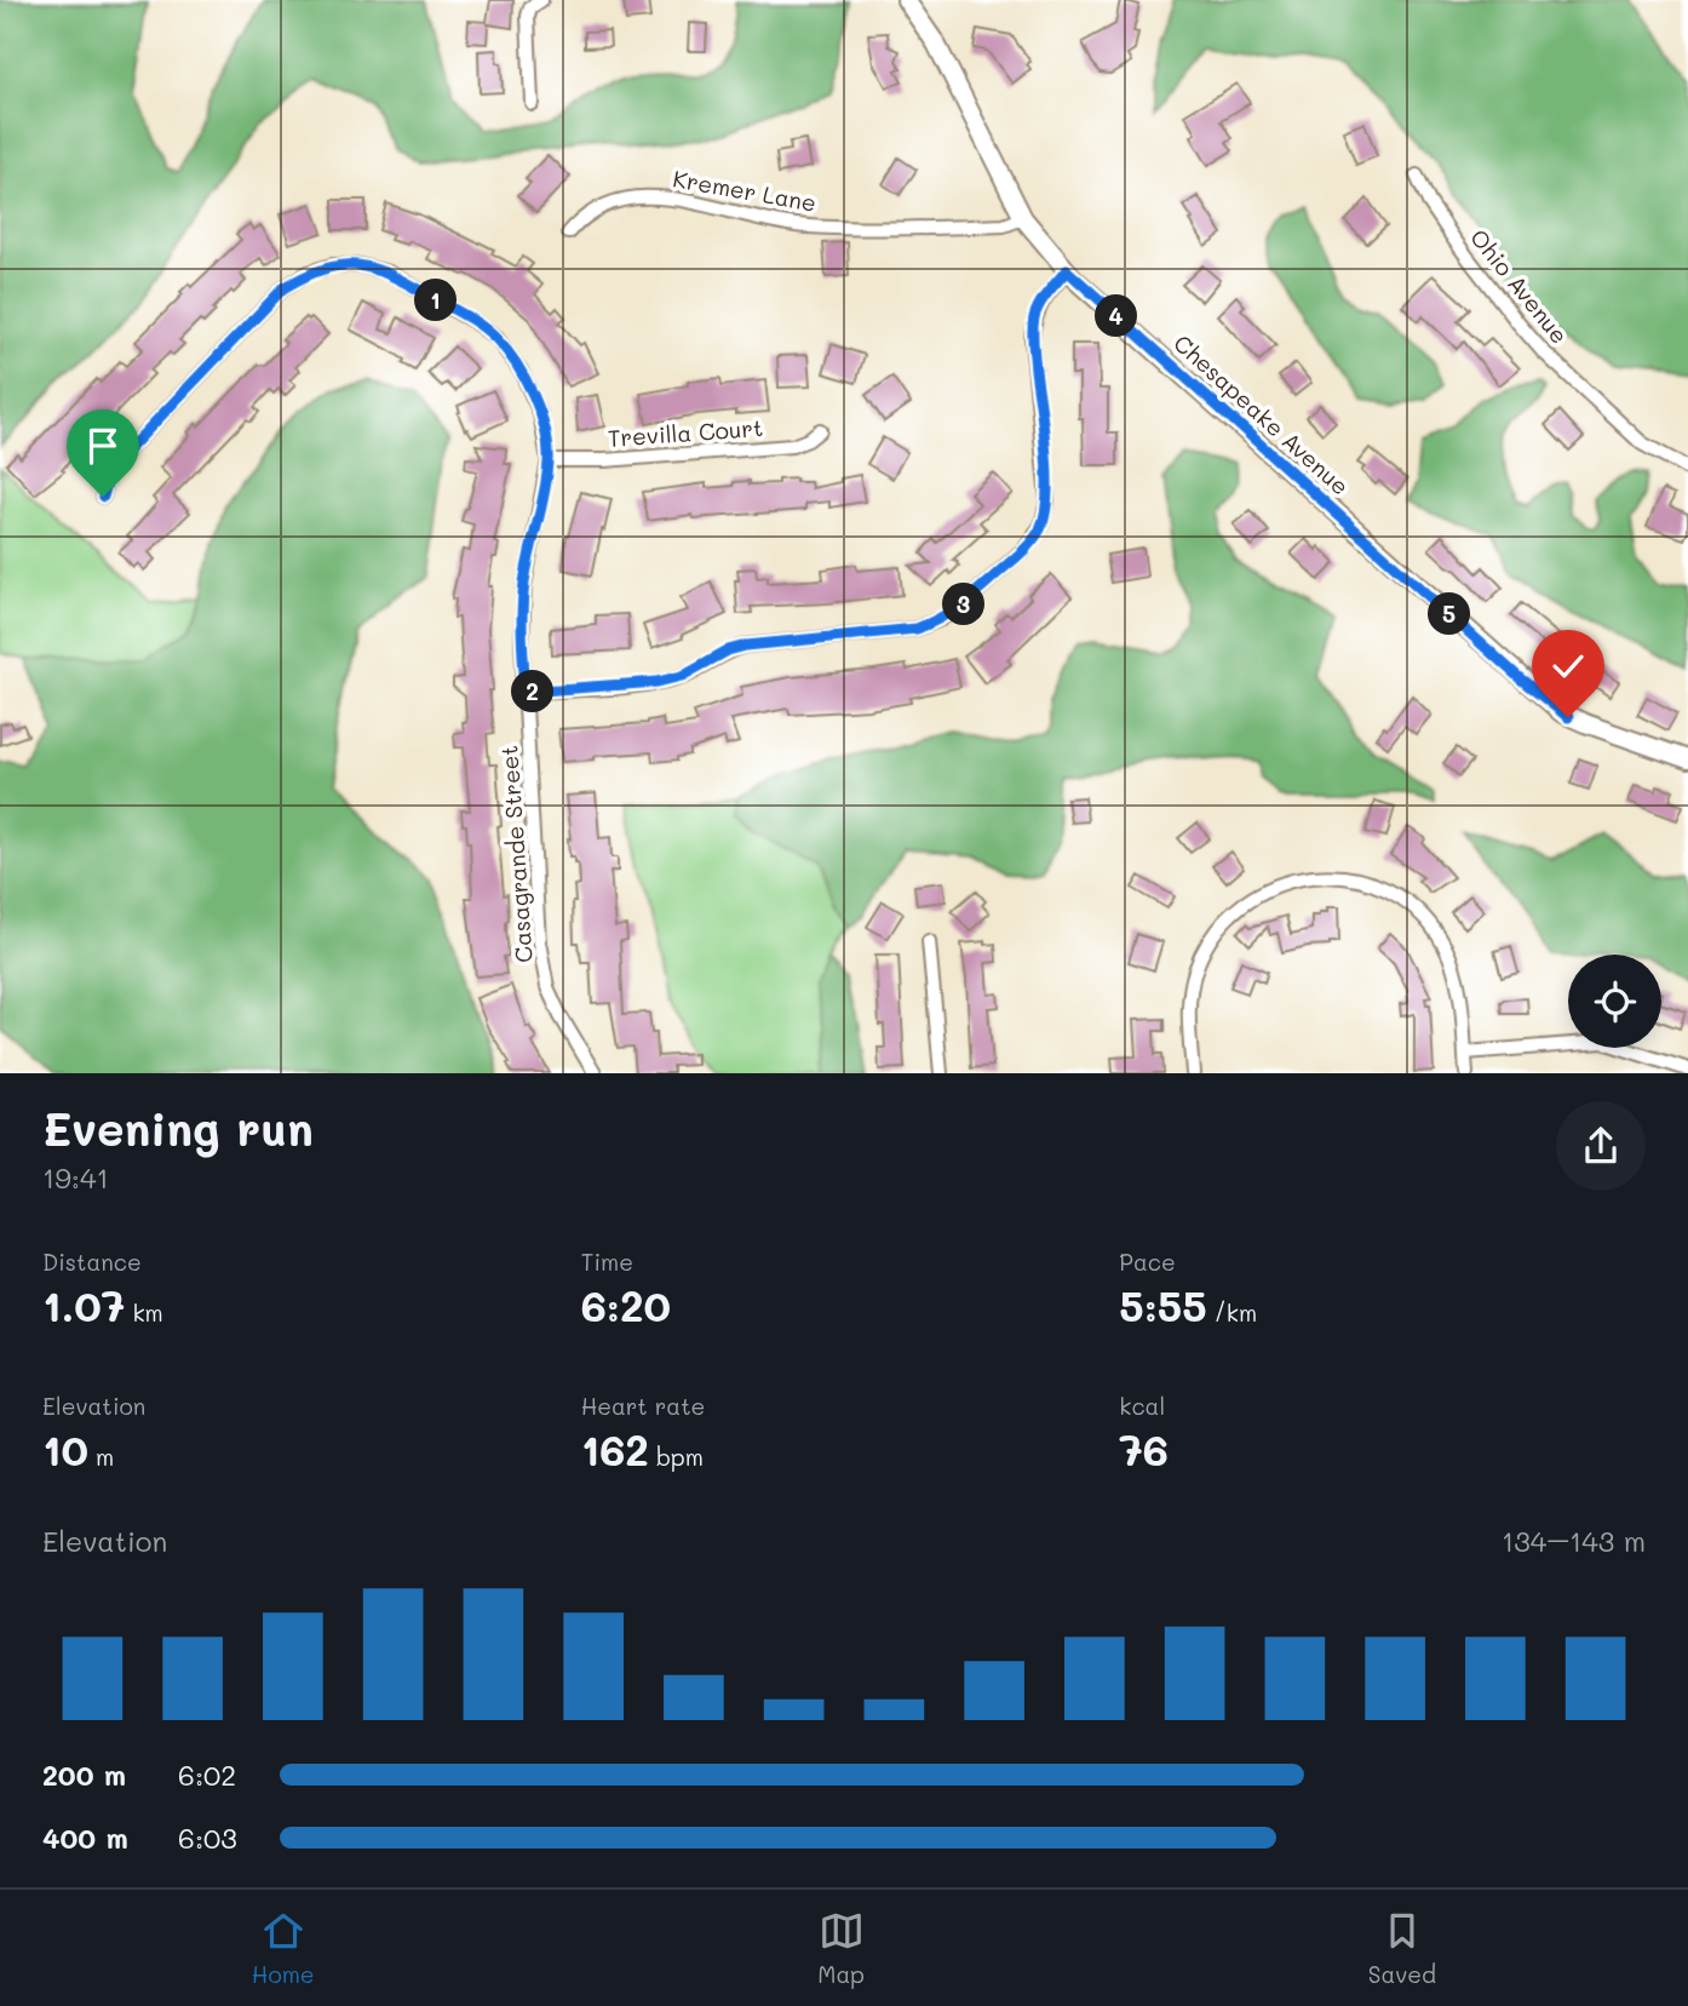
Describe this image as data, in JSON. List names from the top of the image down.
{
  "streets": {
    "street": [
      "Kremer Lane",
      "Ohio Avenue",
      "Chesapeake Avenue",
      "Trevilla Court",
      "Casagrande Street"
    ]
  },
  "crossings": [
    ["Kremer Lane", "Chesapeake Avenue"],
    ["Trevilla Court", "Casagrande Street"]
  ],
  "page": {
    "pins": [
      "1",
      "4",
      "3",
      "5",
      "2"
    ],
    "heading": ["Evening run", "19:41"],
    "stats": [
      ["Distance", "1.07 km"],
      ["Time", "6:20"],
      ["Pace", "5:55 /km"],
      ["Elevation", "10 m"],
      ["Heart rate", "162 bpm"],
      ["kcal", "76"]
    ],
    "chart": ["Elevation", "134–143 m"],
    "list": [
      {
        "name": "200 m",
        "note": "6:02"
      },
      {
        "name": "400 m",
        "note": "6:03"
      }
    ],
    "tabs": ["Home", "Map", "Saved"]
  }
}
